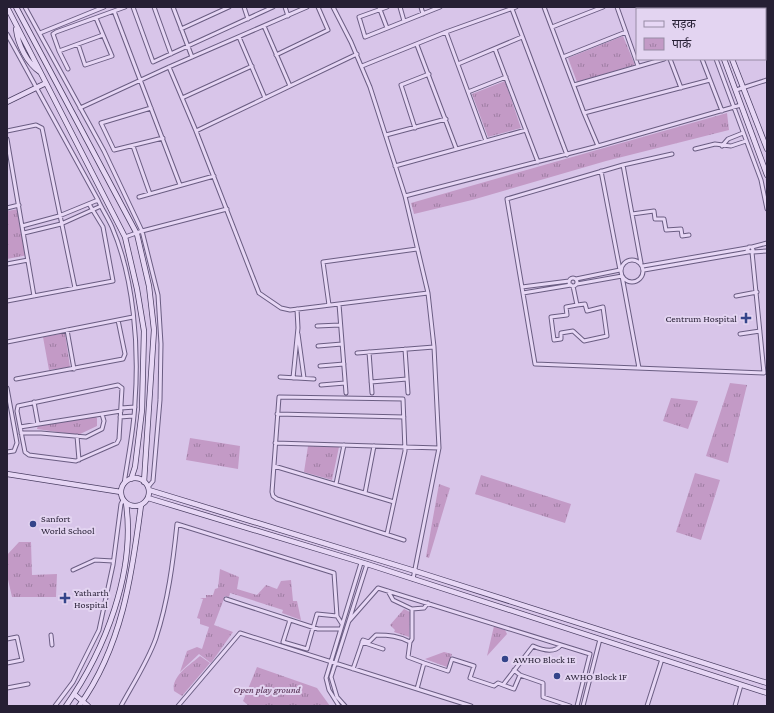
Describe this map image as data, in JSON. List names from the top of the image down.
{
  "parks": ["Open play ground"],
  "places": {
    "health": ["Centrum Hospital", "Yatharth Hospital"],
    "other": ["Sanfort World School", "AWHO Block 1E", "AWHO Block 1F"]
  },
  "legend": ["सड़क", "पार्क"]
}
